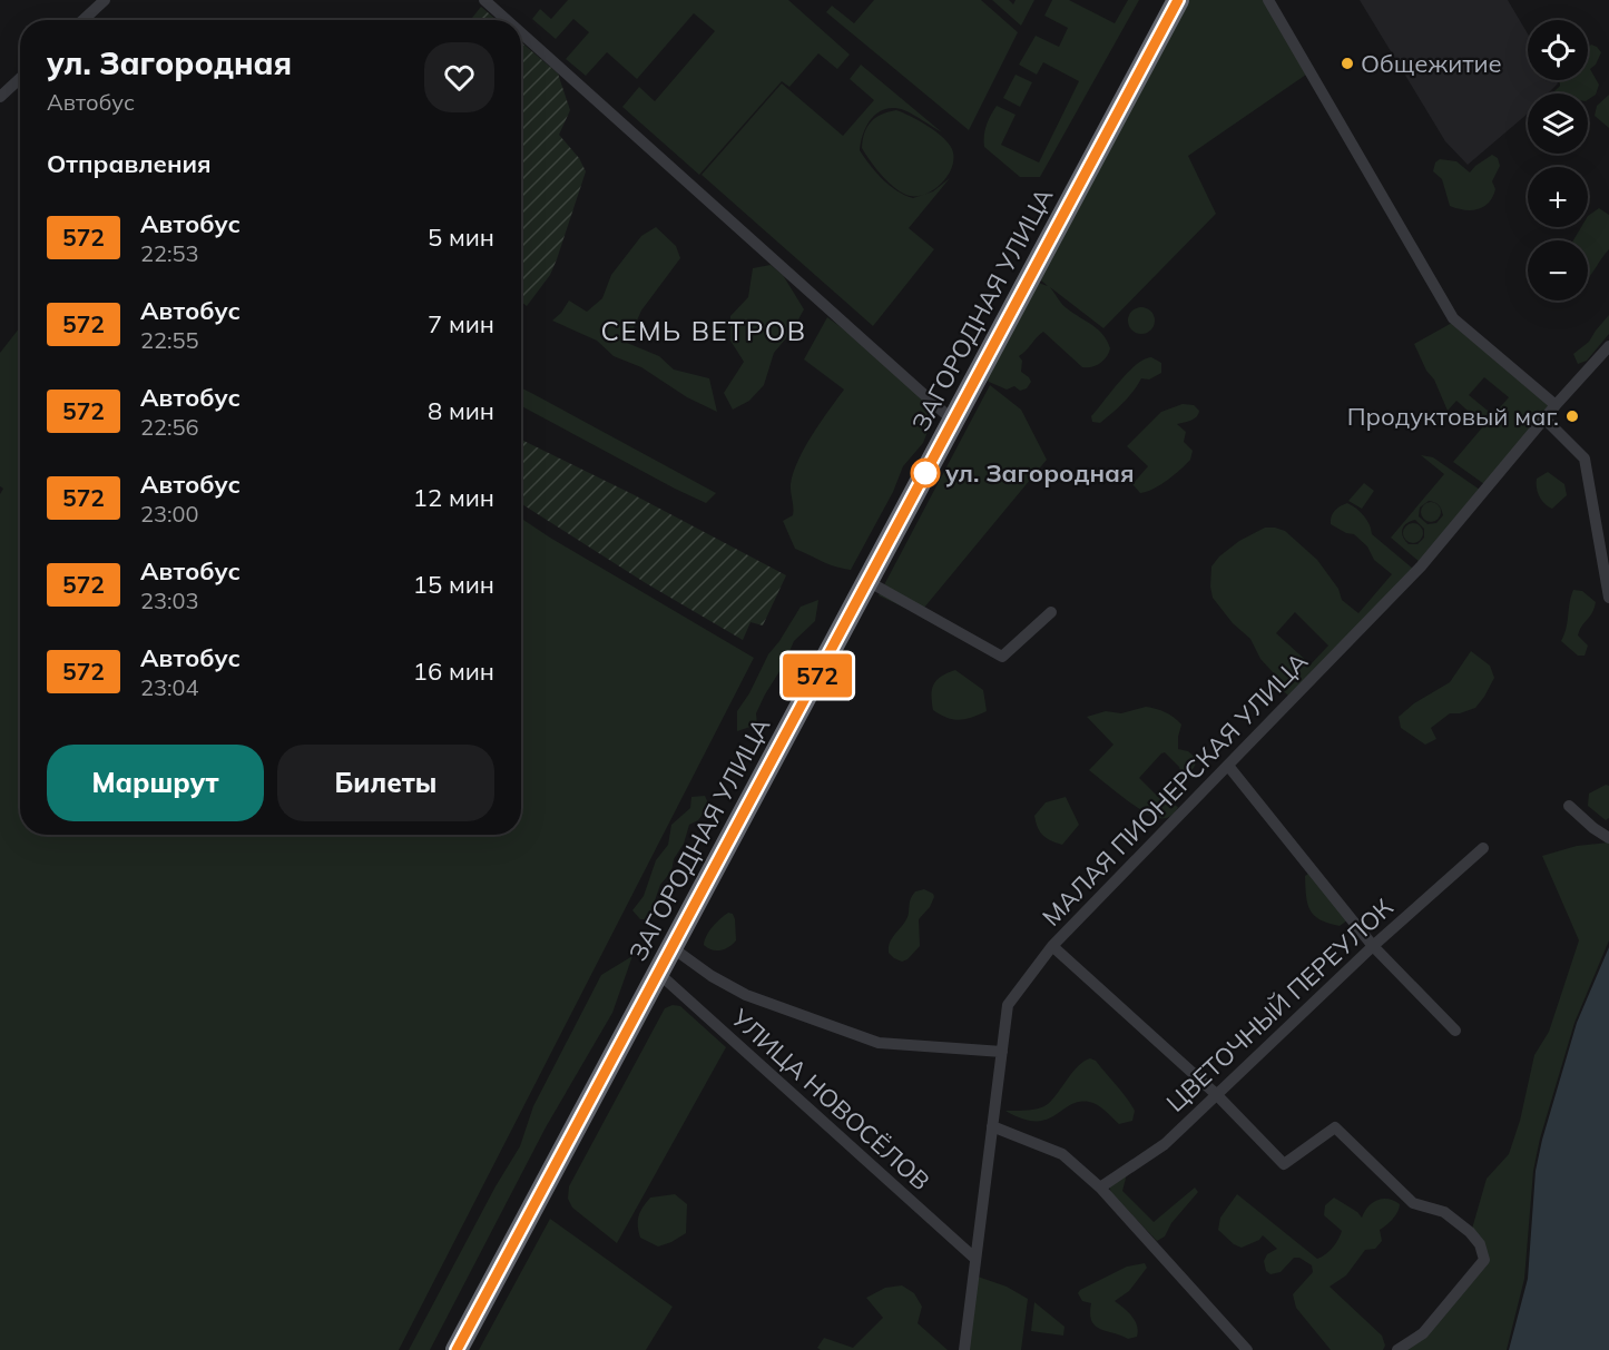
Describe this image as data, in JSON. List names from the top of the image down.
{
  "streets": {
    "highway": ["ЗАГОРОДНАЯ УЛИЦА"],
    "street": ["МАЛАЯ ПИОНЕРСКАЯ УЛИЦА", "ЦВЕТОЧНЫЙ ПЕРЕУЛОК", "УЛИЦА НОВОСЁЛОВ"]
  },
  "crossings": [
    ["ЗАГОРОДНАЯ УЛИЦА", "УЛИЦА НОВОСЁЛОВ"],
    ["МАЛАЯ ПИОНЕРСКАЯ УЛИЦА", "УЛИЦА НОВОСЁЛОВ"]
  ],
  "districts": ["СЕМЬ ВЕТРОВ"],
  "places": ["Общежитие", "Продуктовый маг.", "ул. Загородная"],
  "lines": ["bus line 572"],
  "page": {
    "on_map": "572",
    "map_buttons": ["+", "−"],
    "heading": [
      ["ул. Загородная", "Автобус"],
      "Отправления"
    ],
    "list": [
      {
        "mark": "572",
        "name": "Автобус",
        "note": "22:53",
        "value": "5 мин"
      },
      {
        "mark": "572",
        "name": "Автобус",
        "note": "22:55",
        "value": "7 мин"
      },
      {
        "mark": "572",
        "name": "Автобус",
        "note": "22:56",
        "value": "8 мин"
      },
      {
        "mark": "572",
        "name": "Автобус",
        "note": "23:00",
        "value": "12 мин"
      },
      {
        "mark": "572",
        "name": "Автобус",
        "note": "23:03",
        "value": "15 мин"
      },
      {
        "mark": "572",
        "name": "Автобус",
        "note": "23:04",
        "value": "16 мин"
      }
    ],
    "buttons": ["Маршрут", "Билеты"]
  }
}
